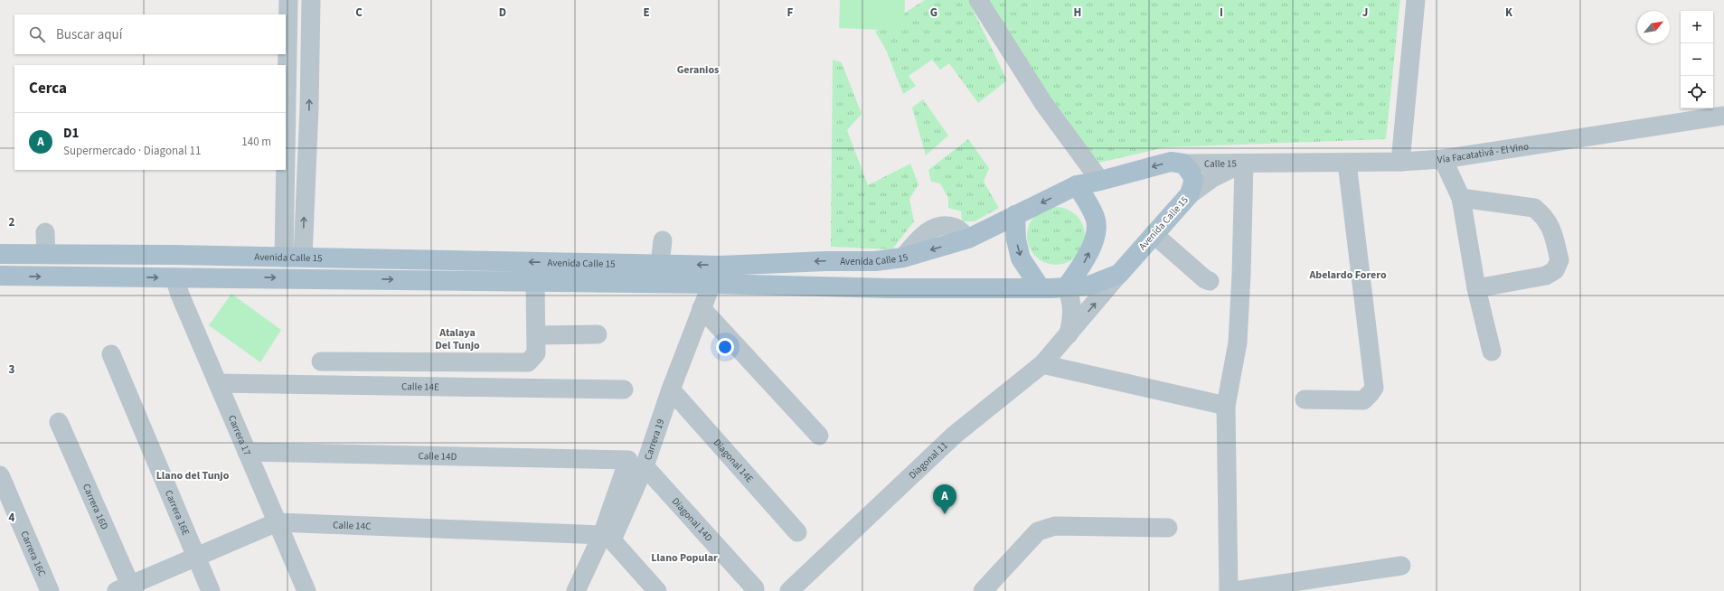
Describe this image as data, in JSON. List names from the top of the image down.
{
  "streets": {
    "main road": ["Avenida Calle 15"],
    "street": [
      "Vía Facatativá - El Vino",
      "Calle 15",
      "Calle 14E",
      "Carrera 17",
      "Carrera 19",
      "Calle 14D",
      "Diagonal 11",
      "Diagonal 14E",
      "Carrera 16D",
      "Carrera 16E",
      "Diagonal 14D",
      "Calle 14C",
      "Carrera 16C"
    ]
  },
  "crossings": [
    ["Vía Facatativá - El Vino", "Calle 15"],
    ["Calle 15", "Avenida Calle 15"],
    ["Avenida Calle 15", "Carrera 17"],
    ["Avenida Calle 15", "Carrera 19"],
    ["Avenida Calle 15", "Diagonal 11"],
    ["Calle 14E", "Carrera 17"],
    ["Carrera 17", "Calle 14D"],
    ["Carrera 17", "Calle 14C"],
    ["Carrera 19", "Calle 14D"],
    ["Carrera 19", "Diagonal 14E"],
    ["Carrera 19", "Diagonal 14D"],
    ["Carrera 19", "Calle 14C"],
    ["Calle 14D", "Diagonal 14D"],
    ["Carrera 16D", "Calle 14C"],
    ["Carrera 16E", "Calle 14C"]
  ],
  "districts": [
    "Geranios",
    "Abelardo Forero",
    "Atalaya Del Tunjo",
    "Llano del Tunjo",
    "Llano Popular"
  ],
  "north": "top right",
  "page": {
    "map_buttons": ["+", "−"],
    "search": "Buscar aquí",
    "heading": "Cerca",
    "list": [
      {
        "mark": "A",
        "name": "D1",
        "note": "Supermercado · Diagonal 11",
        "value": "140 m"
      }
    ],
    "pins": "A"
  },
  "grid": {
    "columns": [
      "C",
      "D",
      "E",
      "F",
      "G",
      "H",
      "I",
      "J",
      "K"
    ],
    "rows": ["2", "3", "4"]
  }
}
